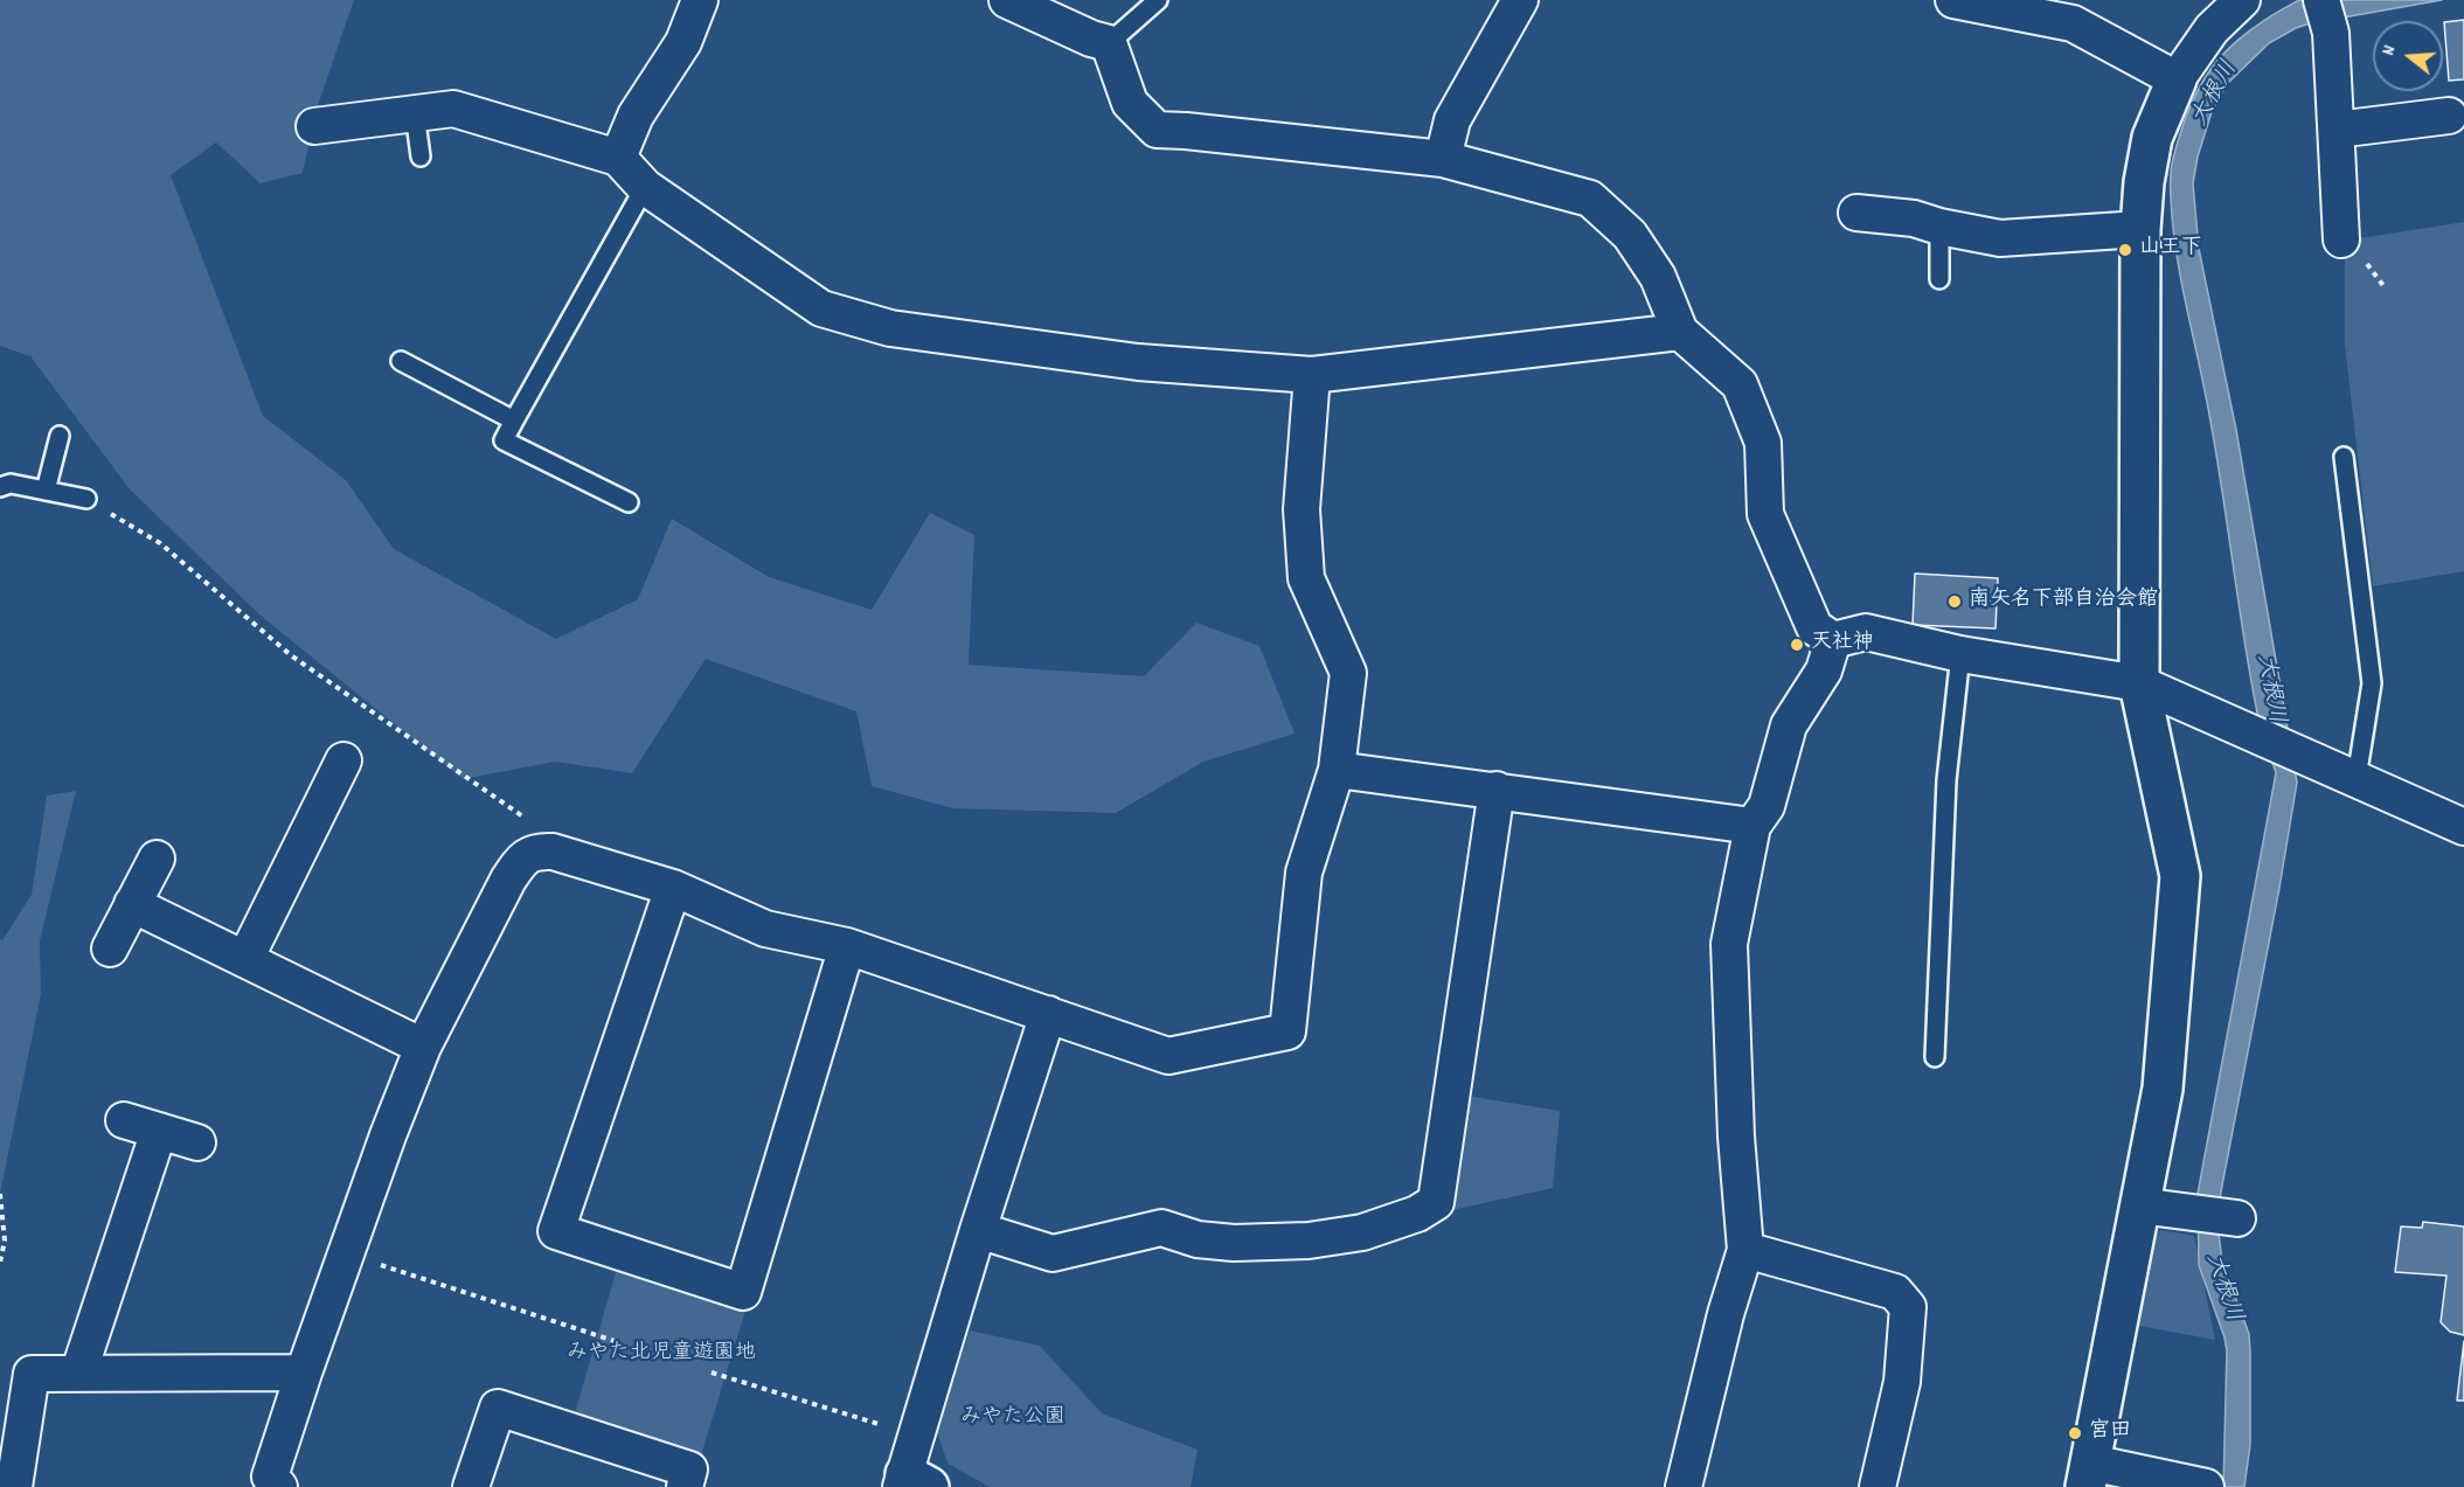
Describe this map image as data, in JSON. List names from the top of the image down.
{
  "water": ["大根川"],
  "parks": ["みやた北児童遊園地", "みやた公園"],
  "places": [
    "山王下",
    "南矢名下部自治会館",
    "天社神",
    "宮田"
  ],
  "north": "left"
}
